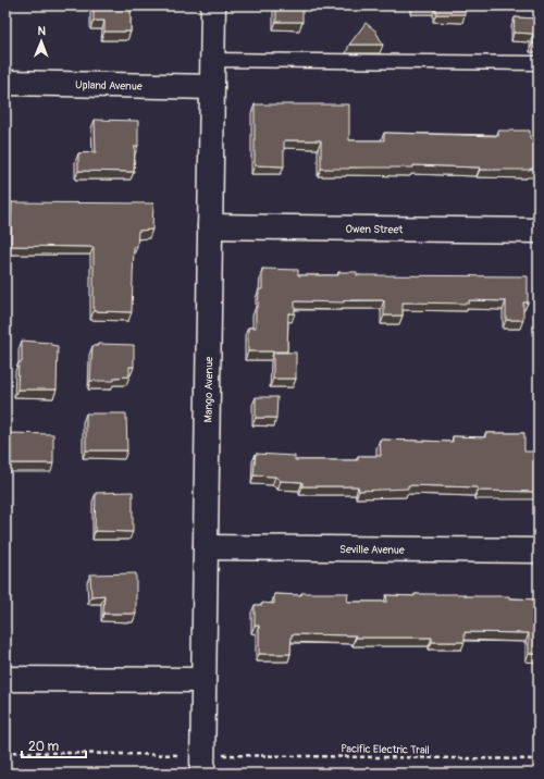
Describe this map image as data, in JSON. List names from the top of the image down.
{
  "streets": {
    "street": [
      "Upland Avenue",
      "Owen Street",
      "Mango Avenue",
      "Seville Avenue"
    ],
    "path": ["Pacific Electric Trail"]
  },
  "crossings": [
    ["Upland Avenue", "Mango Avenue"],
    ["Owen Street", "Mango Avenue"],
    ["Mango Avenue", "Seville Avenue"]
  ],
  "scale_bar": "20 m",
  "north": "top"
}
